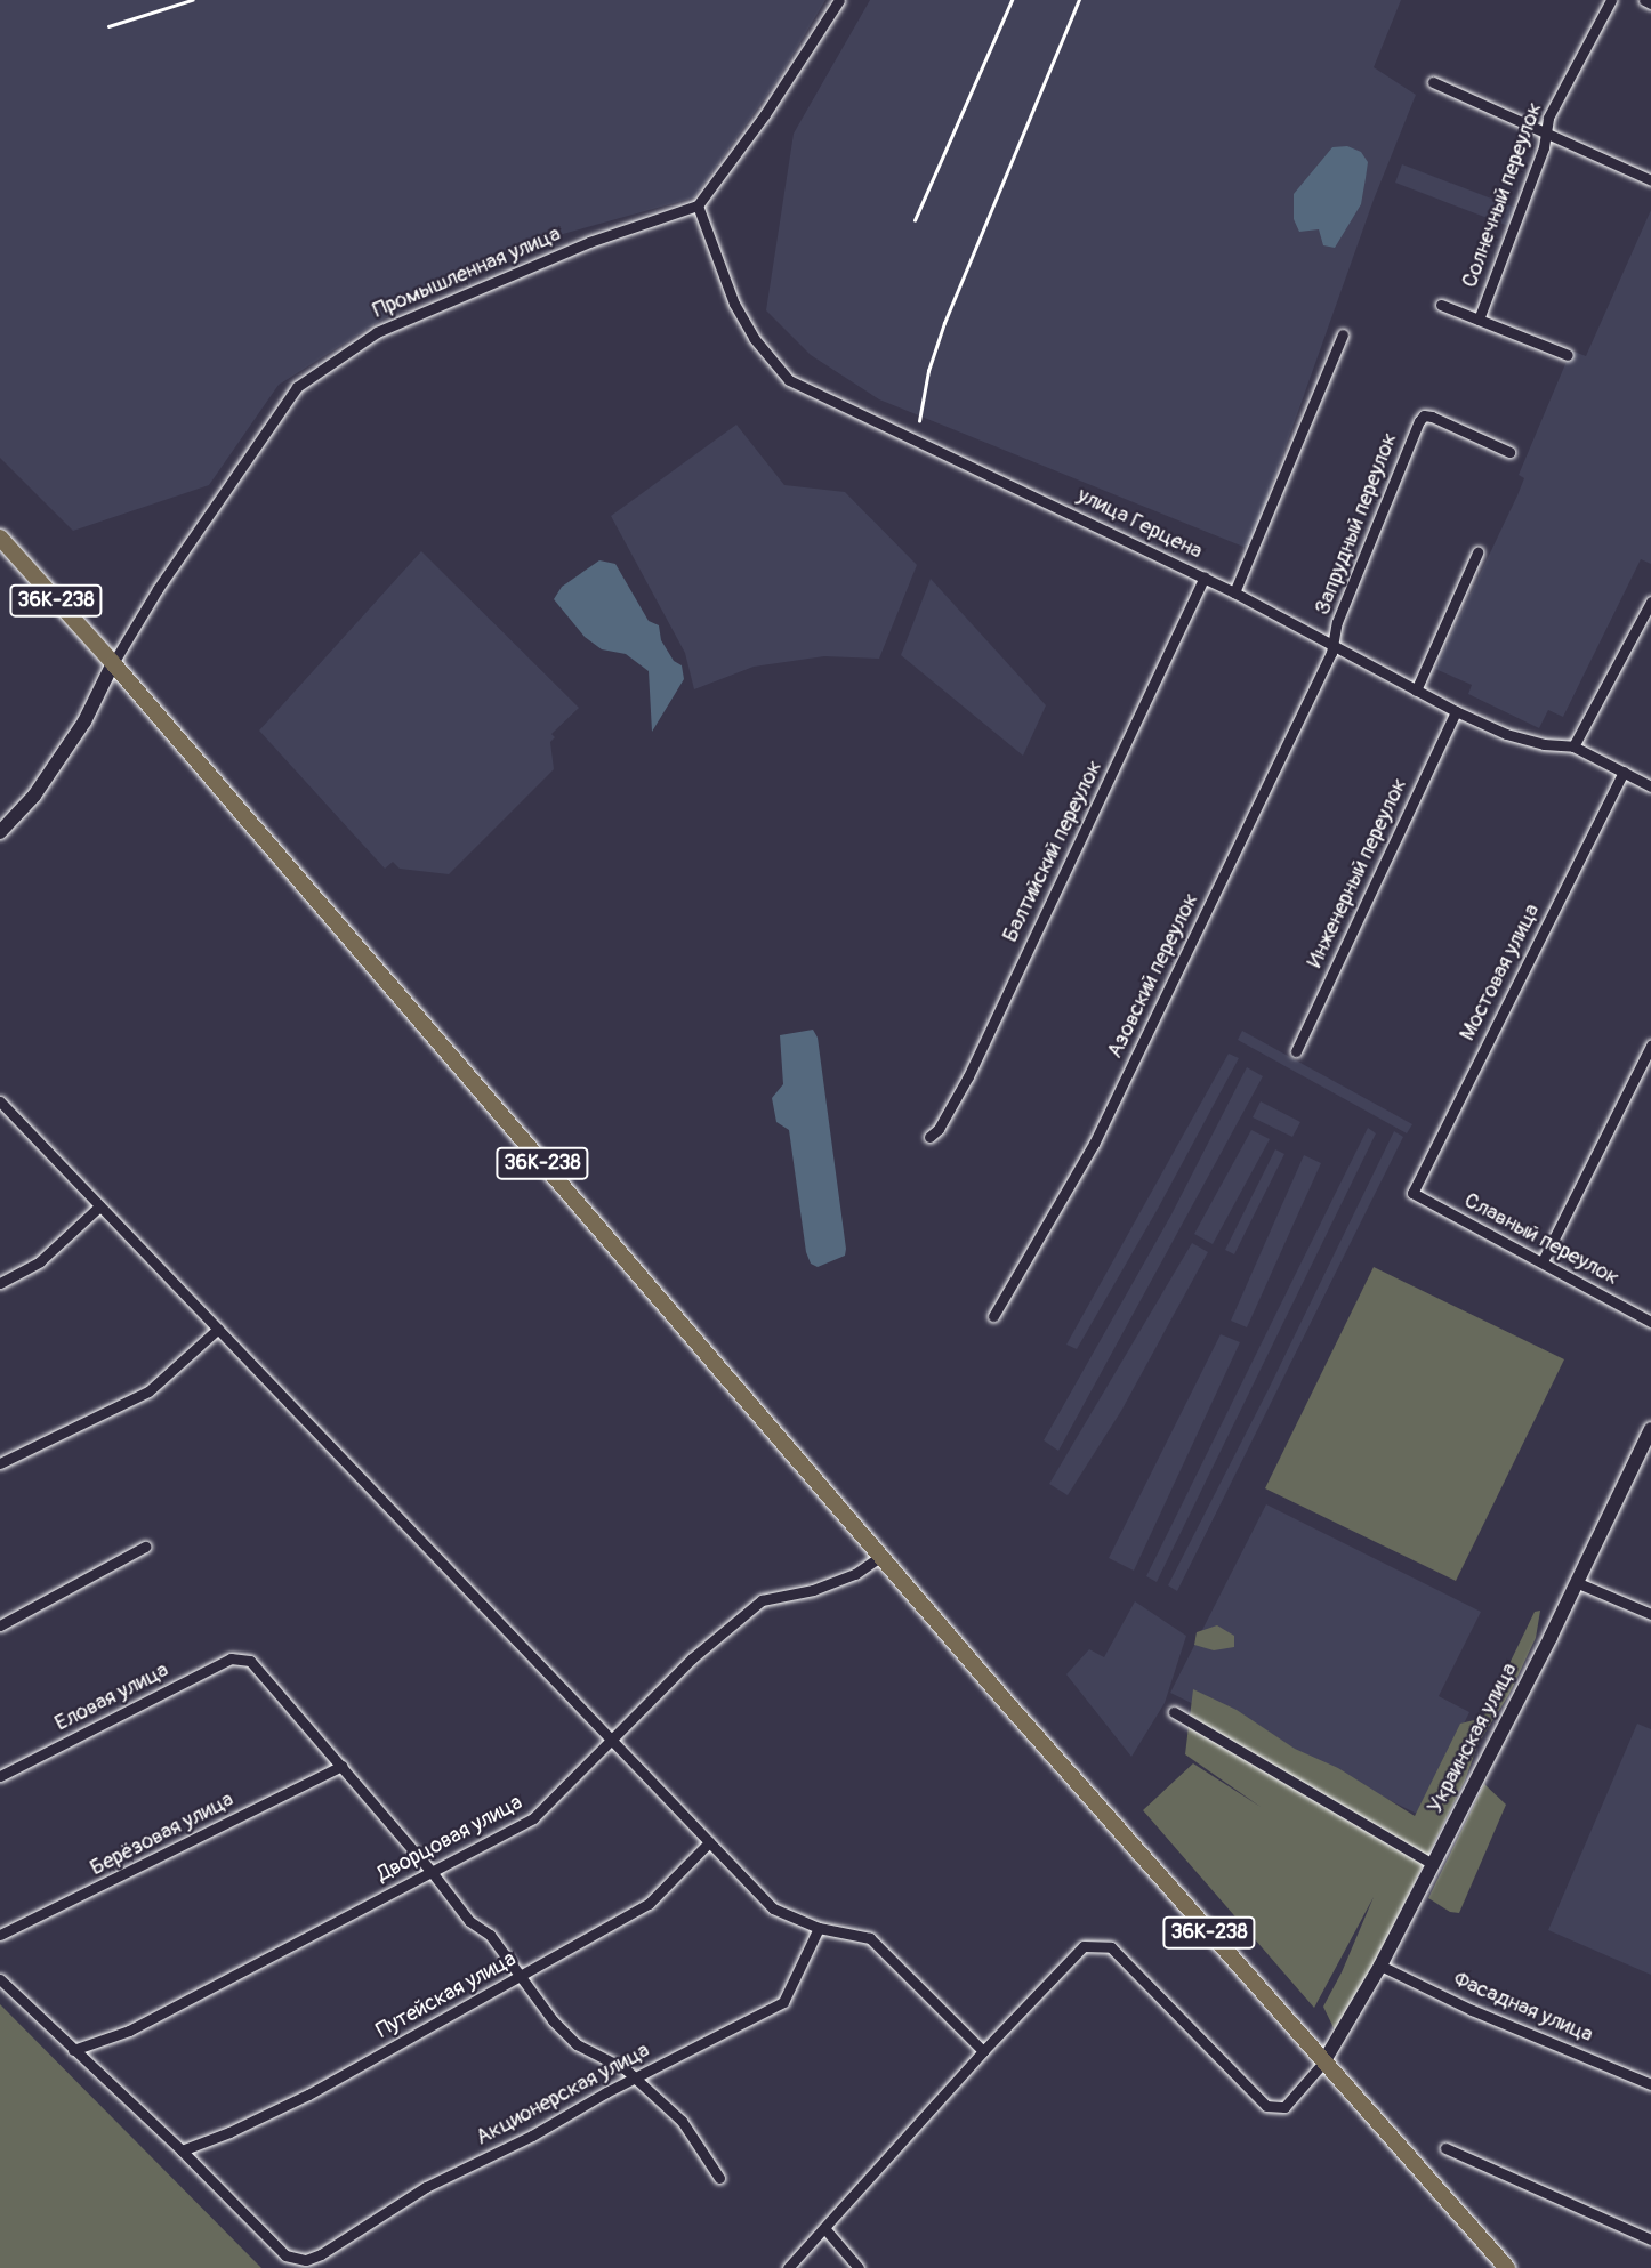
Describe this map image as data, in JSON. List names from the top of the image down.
{
  "streets": {
    "main road": ["36К-238", "Украинская улица"],
    "street": [
      "Солнечный переулок",
      "Промышленная улица",
      "улица Герцена",
      "Запрудный переулок",
      "Балтийский переулок",
      "Инженерный переулок",
      "Мостовая улица",
      "Азовский переулок",
      "Славный переулок",
      "Еловая улица",
      "Берёзовая улица",
      "Дворцовая улица",
      "Путейская улица",
      "Фасадная улица",
      "Акционерская улица"
    ]
  },
  "crossings": [
    ["Промышленная улица", "улица Герцена"],
    ["Промышленная улица", "36К-238"],
    ["улица Герцена", "Запрудный переулок"],
    ["улица Герцена", "Балтийский переулок"],
    ["улица Герцена", "Инженерный переулок"],
    ["улица Герцена", "Мостовая улица"],
    ["улица Герцена", "Азовский переулок"],
    ["Запрудный переулок", "Азовский переулок"],
    ["36К-238", "Украинская улица"],
    ["36К-238", "Дворцовая улица"],
    ["Мостовая улица", "Славный переулок"],
    ["Еловая улица", "Берёзовая улица"],
    ["Украинская улица", "Фасадная улица"],
    ["Путейская улица", "Акционерская улица"]
  ]
}
